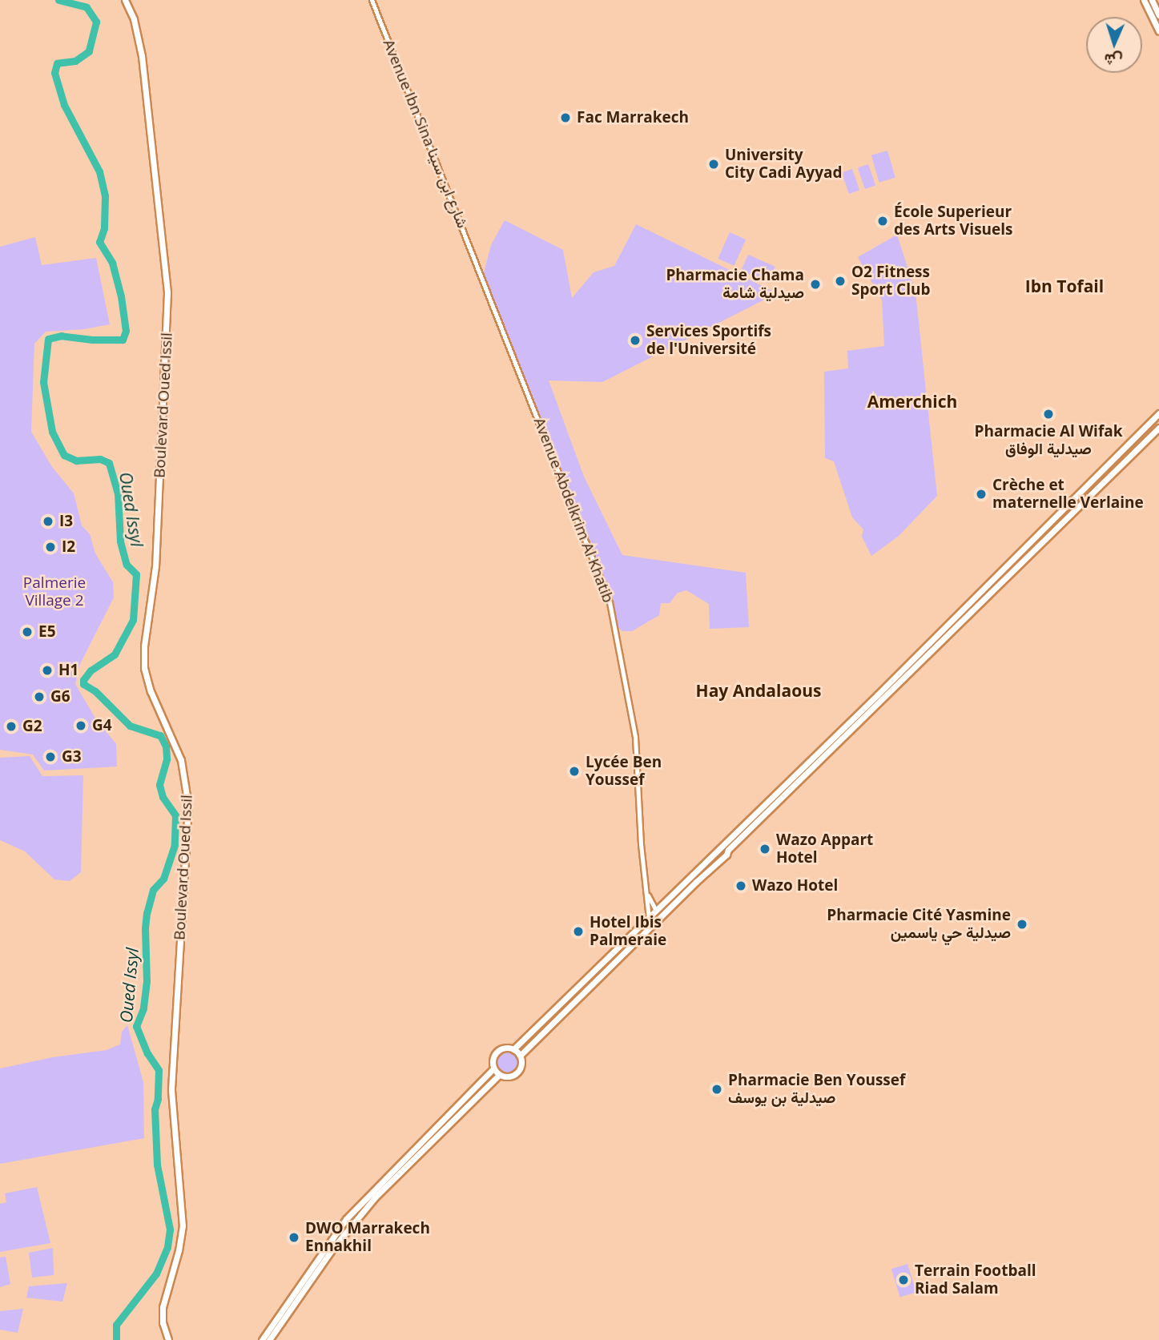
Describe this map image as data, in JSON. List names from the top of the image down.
{
  "streets": {
    "main road": ["Boulevard Oued Issil"],
    "street": ["Avenue Ibn Sina شارع ابن سينا", "Avenue Abdelkrim Al Khatib"]
  },
  "crossings": [
    ["Avenue Ibn Sina شارع ابن سينا", "Avenue Abdelkrim Al Khatib"]
  ],
  "districts": ["Ibn Tofail", "Amerchich", "Hay Andalaous"],
  "water": ["Oued Issyl"],
  "parks": ["Palmerie Village 2"],
  "places": [
    "Fac Marrakech",
    "University City Cadi Ayyad",
    "École Superieur des Arts Visuels",
    "O2 Fitness Sport Club",
    "Pharmacie Chama صيدلية شامة",
    "Services Sportifs de l'Université",
    "Pharmacie Al Wifak صيدلية الوفاق",
    "Crèche et maternelle Verlaine",
    "I3",
    "I2",
    "E5",
    "H1",
    "G6",
    "G4",
    "G2",
    "G3",
    "Lycée Ben Youssef",
    "Wazo Appart Hotel",
    "Wazo Hotel",
    "Pharmacie Cité Yasmine صيدلية حي ياسمين",
    "Hotel Ibis Palmeraie",
    "Pharmacie Ben Youssef صيدلية بن يوسف",
    "DWO Marrakech Ennakhil",
    "Terrain Football Riad Salam"
  ],
  "north": "bottom"
}
